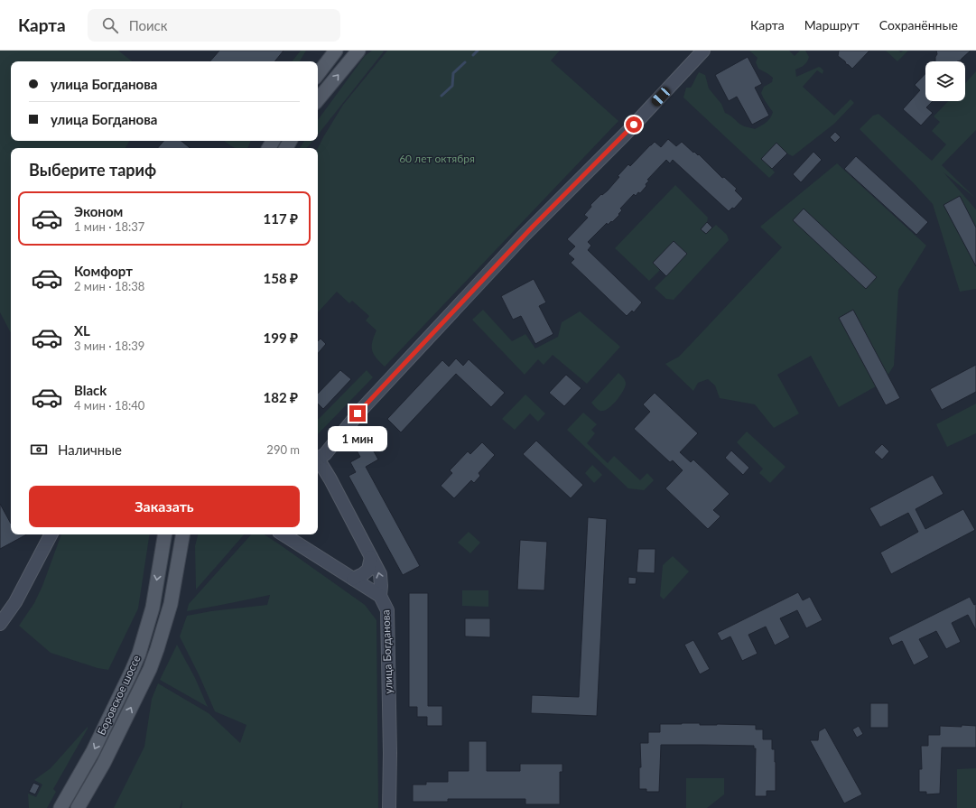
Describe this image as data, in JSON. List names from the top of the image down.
{
  "streets": {
    "main road": ["Боровское шоссе"],
    "street": ["улица Богданова"]
  },
  "parks": ["60 лет октября"],
  "page": {
    "header": "Карта",
    "search": "Поиск",
    "nav": ["Карта", "Маршрут", "Сохранённые"],
    "banner": ["улица Богданова", "улица Богданова"],
    "heading": "Выберите тариф",
    "list": [
      {
        "name": "Эконом",
        "note": "1 мин · 18:37",
        "value": "117 ₽"
      },
      {
        "name": "Комфорт",
        "note": "2 мин · 18:38",
        "value": "158 ₽"
      },
      {
        "name": "XL",
        "note": "3 мин · 18:39",
        "value": "199 ₽"
      },
      {
        "name": "Black",
        "note": "4 мин · 18:40",
        "value": "182 ₽"
      }
    ],
    "bubble": "1 мин",
    "pay": ["Наличные", "290 m"],
    "buttons": "Заказать"
  }
}
